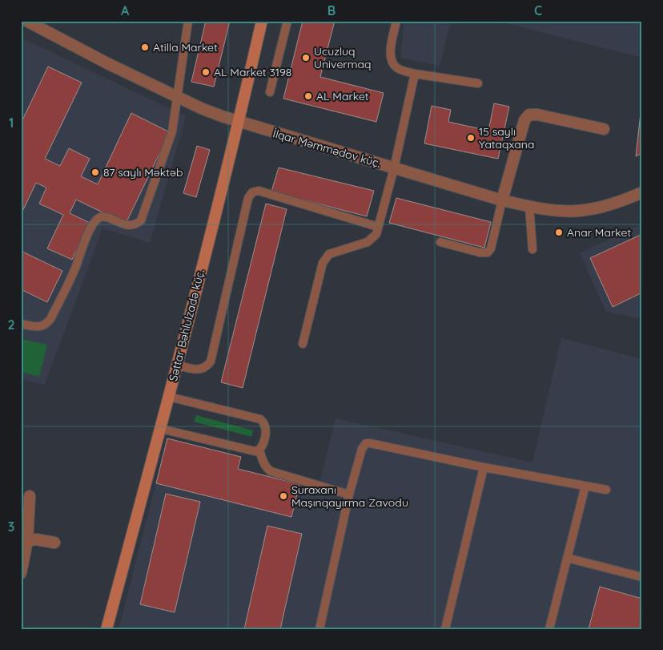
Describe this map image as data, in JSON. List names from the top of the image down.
{
  "streets": {
    "main road": ["Səttar Bəhlulzadə küç."],
    "street": ["İlqar Məmmədov küç."]
  },
  "crossings": [
    ["İlqar Məmmədov küç.", "Səttar Bəhlulzadə küç."]
  ],
  "places": [
    "Atilla Market",
    "Ucuzluq Univermaq",
    "AL Market 3198",
    "AL Market",
    "15 saylı Yataqxana",
    "87 saylı Məktəb",
    "Anar Market",
    "Suraxanı Maşınqayırma Zavodu"
  ],
  "grid": {
    "columns": ["A", "B", "C"],
    "rows": ["1", "2", "3"]
  }
}
